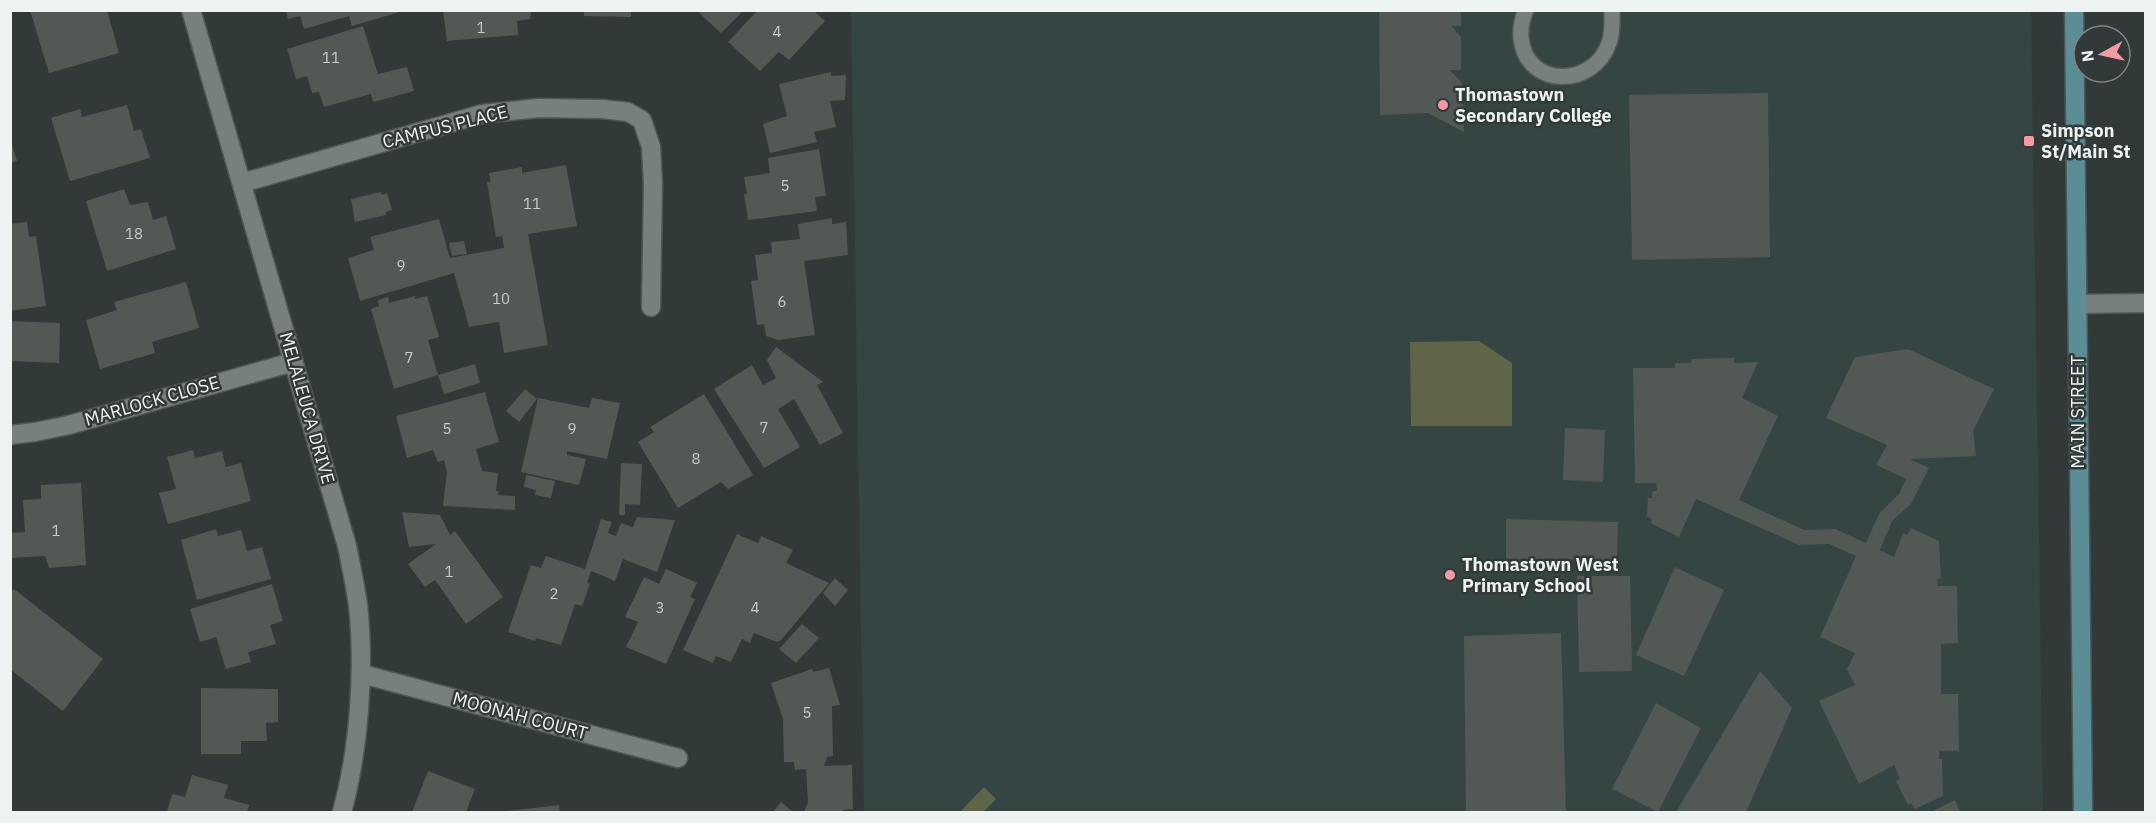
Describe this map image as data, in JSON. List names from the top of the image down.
{
  "streets": {
    "street": [
      "CAMPUS PLACE",
      "MARLOCK CLOSE",
      "MELALEUCA DRIVE",
      "MAIN STREET",
      "MOONAH COURT"
    ]
  },
  "crossings": [
    ["CAMPUS PLACE", "MELALEUCA DRIVE"],
    ["MARLOCK CLOSE", "MELALEUCA DRIVE"],
    ["MELALEUCA DRIVE", "MOONAH COURT"]
  ],
  "places": {
    "other": ["Thomastown Secondary College", "Thomastown West Primary School"],
    "transit": ["Simpson St/Main St"]
  },
  "house_numbers": [
    "1",
    "4",
    "11",
    "5",
    "11",
    "18",
    "9",
    "10",
    "6",
    "7",
    "7",
    "5",
    "9",
    "8",
    "1",
    "1",
    "2",
    "3",
    "4",
    "5"
  ],
  "north": "left"
}
